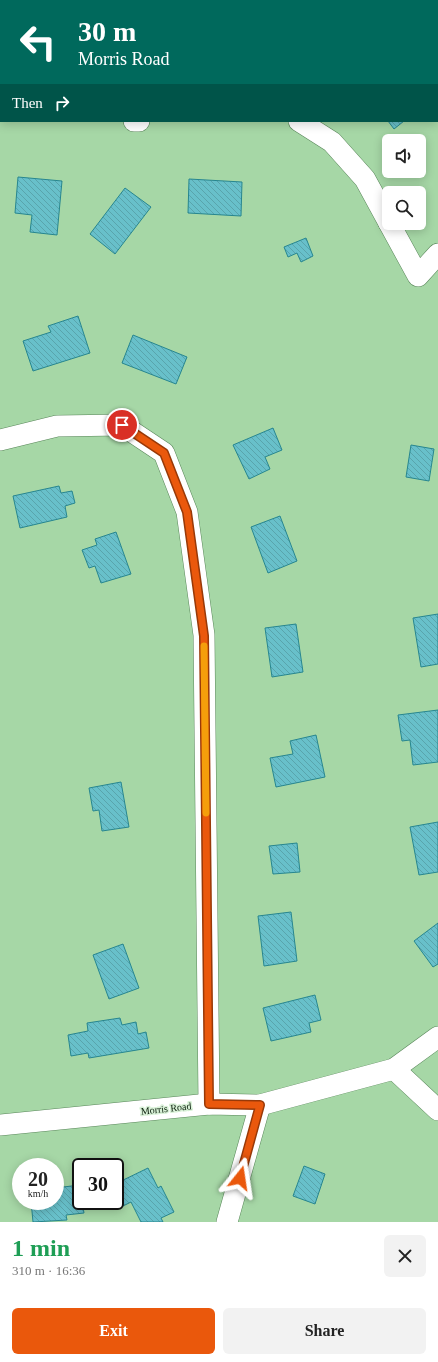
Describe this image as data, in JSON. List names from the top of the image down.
{
  "streets": {
    "street": ["Morris Road"]
  },
  "page": {
    "turn": ["30 m", "Morris Road"],
    "then": "Then",
    "speed": "20 km/h",
    "limit": "30",
    "heading": ["1 min", "310 m · 16:36"],
    "buttons": ["Exit", "Share"]
  }
}
